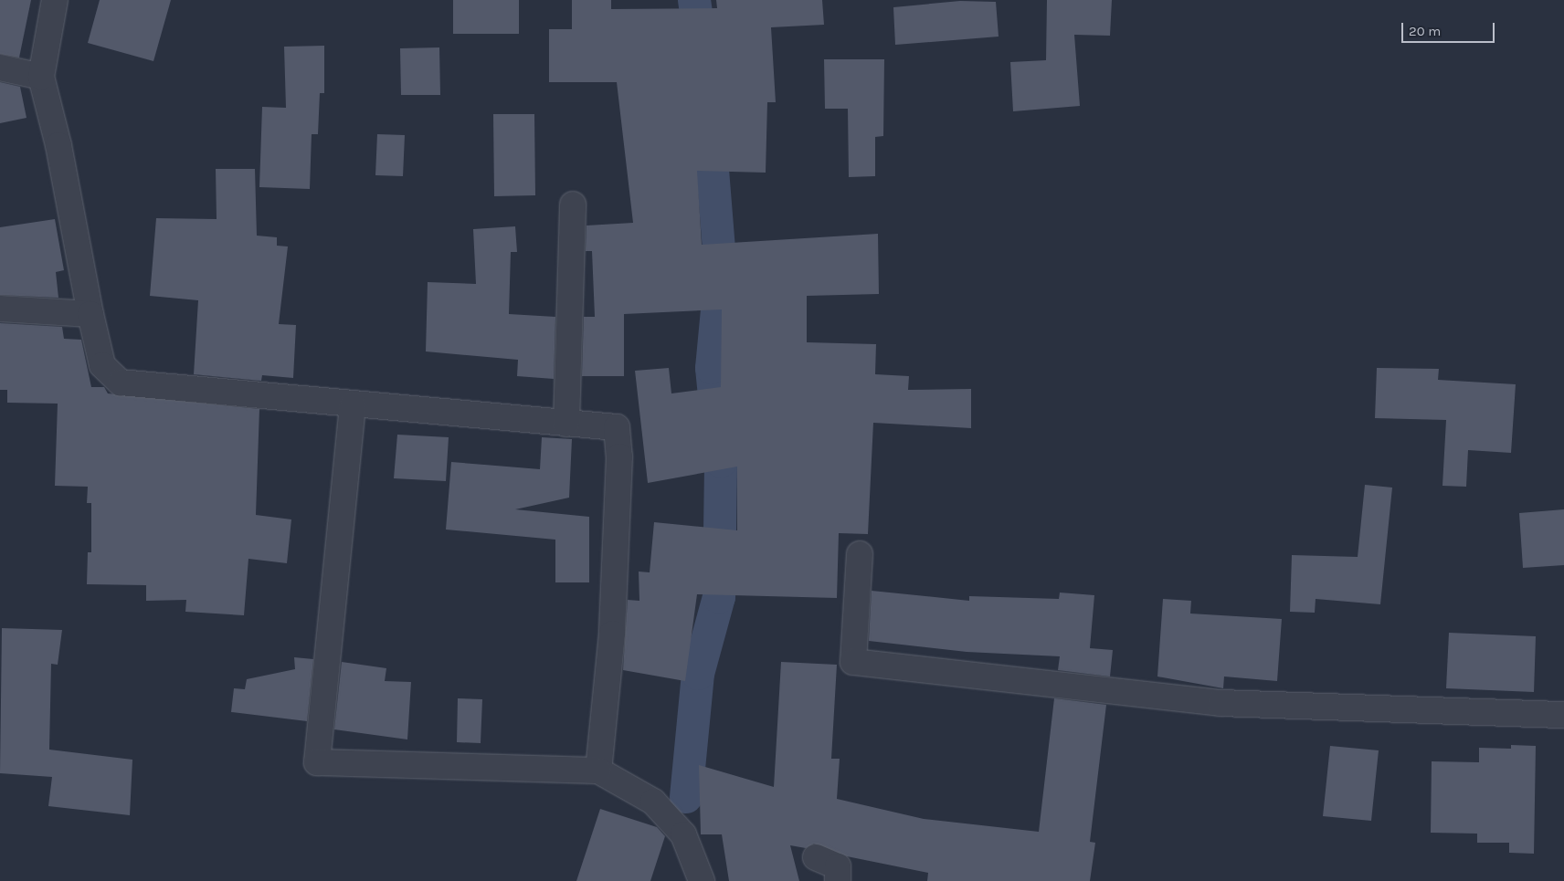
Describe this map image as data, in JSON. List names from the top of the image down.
{
  "scale_bar": "20 m"
}
